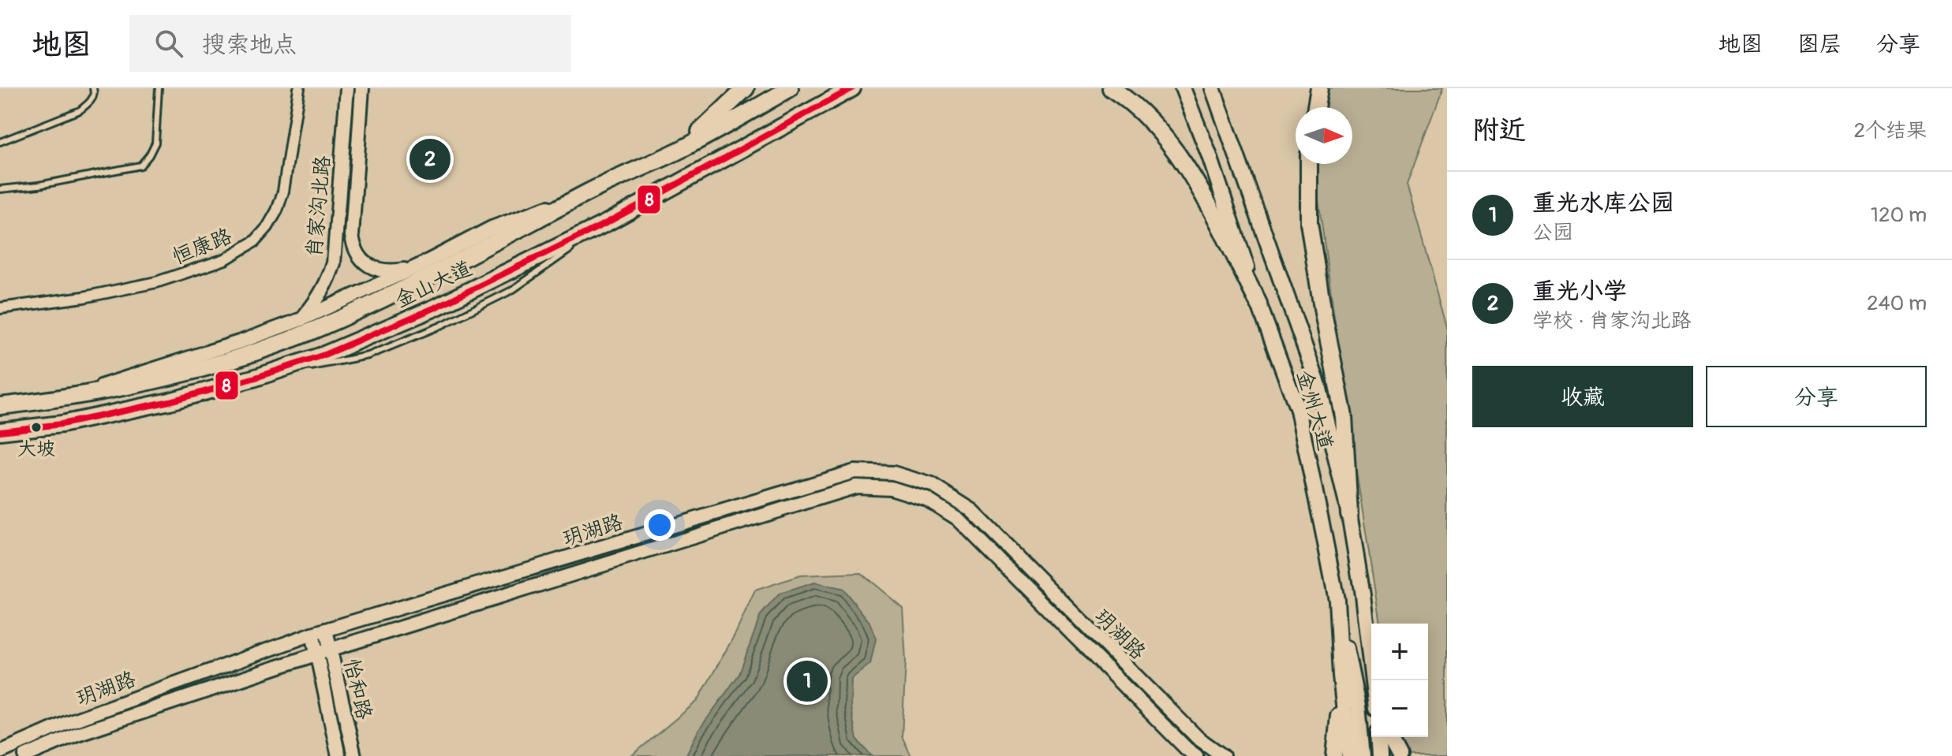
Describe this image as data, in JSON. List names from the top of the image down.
{
  "streets": {
    "highway": ["金山大道"],
    "main road": [
      "肖家沟北路",
      "金州大道",
      "玥湖路",
      "怡和路"
    ],
    "street": ["恒康路"]
  },
  "crossings": [
    ["玥湖路", "怡和路"]
  ],
  "places": ["大坡"],
  "lines": ["transit line 8"],
  "north": "right",
  "page": {
    "header": "地图",
    "search": "搜索地点",
    "nav": ["地图", "图层", "分享"],
    "heading": ["附近", "2个结果"],
    "pins": ["2", "1"],
    "list": [
      {
        "mark": "1",
        "name": "重光水库公园",
        "note": "公园",
        "value": "120 m"
      },
      {
        "mark": "2",
        "name": "重光小学",
        "note": "学校 · 肖家沟北路",
        "value": "240 m"
      }
    ],
    "buttons": ["收藏", "分享"],
    "map_buttons": ["+", "−"]
  }
}
